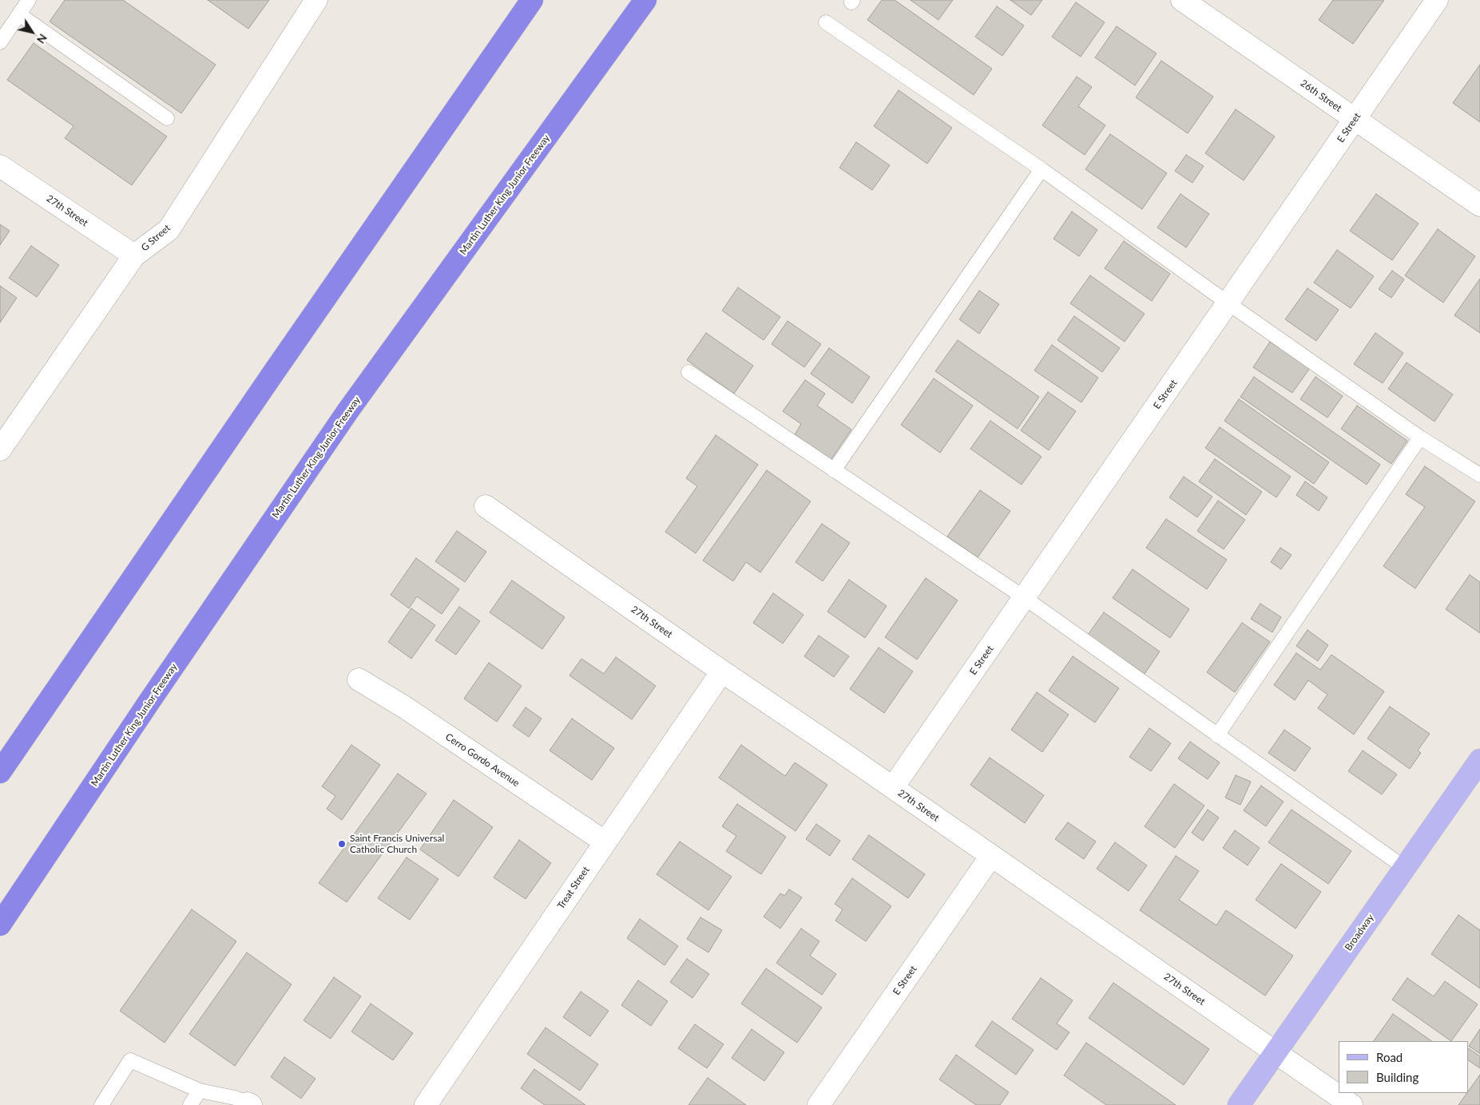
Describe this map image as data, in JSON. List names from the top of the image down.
{
  "streets": {
    "highway": ["Martin Luther King Junior Freeway"],
    "main road": ["Broadway"],
    "street": [
      "26th Street",
      "E Street",
      "27th Street",
      "G Street",
      "Cerro Gordo Avenue",
      "Treat Street"
    ]
  },
  "crossings": [
    ["26th Street", "E Street"],
    ["E Street", "27th Street"],
    ["27th Street", "G Street"],
    ["27th Street", "Treat Street"],
    ["27th Street", "Broadway"],
    ["Cerro Gordo Avenue", "Treat Street"]
  ],
  "places": ["Saint Francis Universal Catholic Church"],
  "legend": ["Road", "Building"],
  "north": "bottom right"
}
